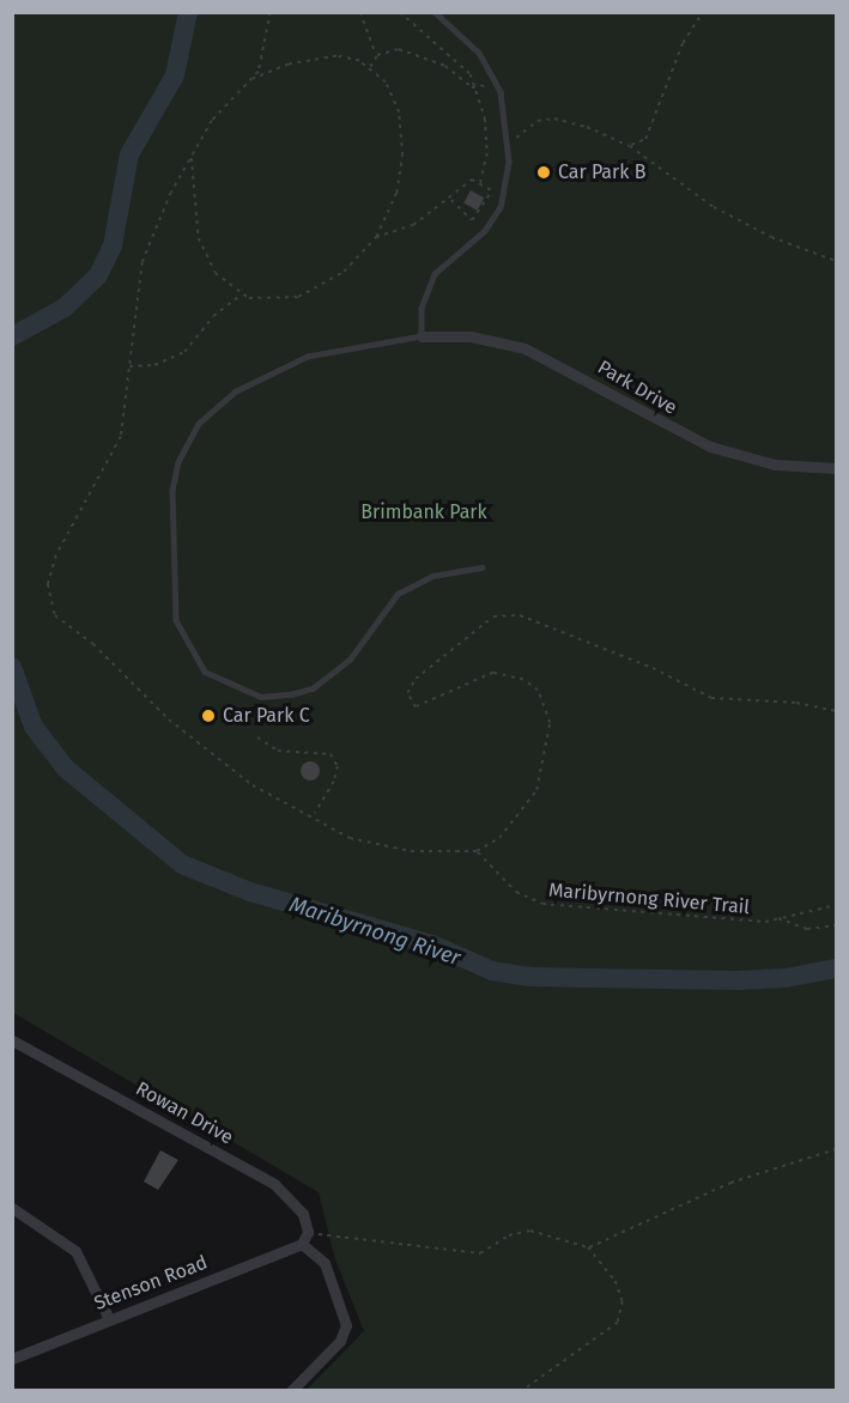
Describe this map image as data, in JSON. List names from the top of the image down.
{
  "streets": {
    "street": ["Park Drive", "Rowan Drive", "Stenson Road"],
    "path": ["Maribyrnong River Trail"]
  },
  "crossings": [
    ["Rowan Drive", "Stenson Road"]
  ],
  "water": ["Maribyrnong River"],
  "parks": ["Brimbank Park"],
  "places": ["Car Park B", "Car Park C"]
}
